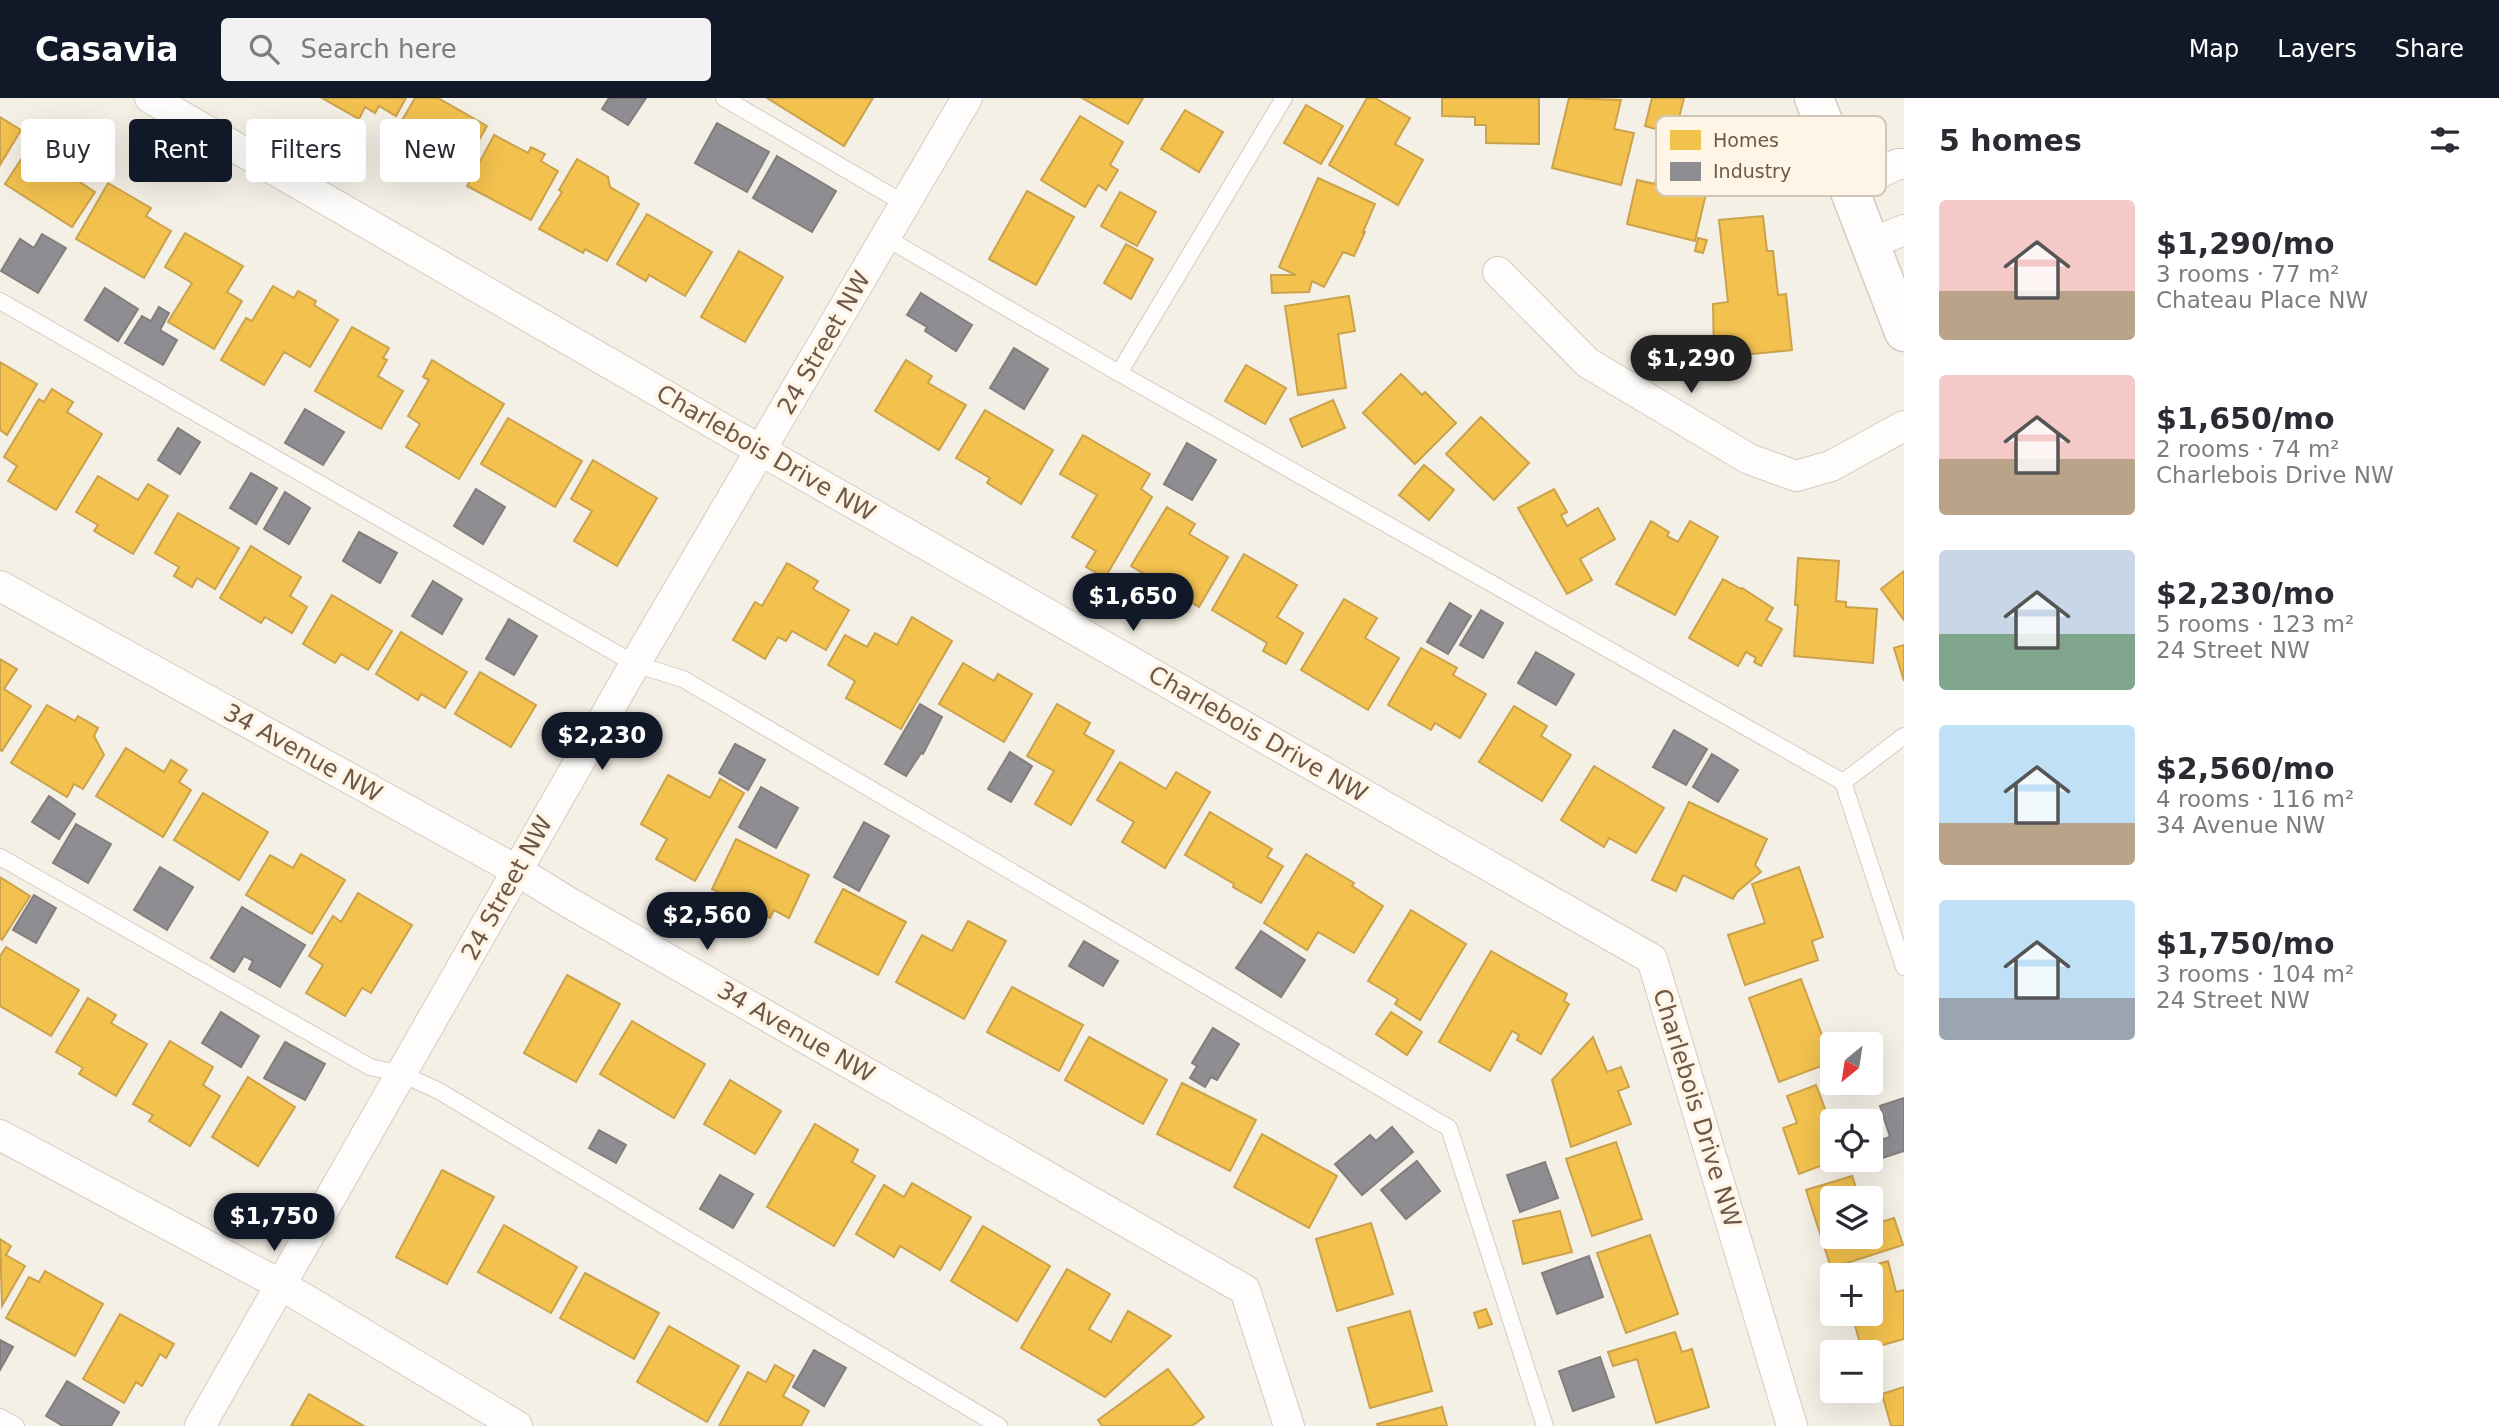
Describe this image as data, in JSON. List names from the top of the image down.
{
  "streets": {
    "street": ["24 Street NW", "Charlebois Drive NW", "34 Avenue NW"]
  },
  "crossings": [
    ["24 Street NW", "Charlebois Drive NW"],
    ["24 Street NW", "34 Avenue NW"]
  ],
  "legend": ["Homes", "Industry"],
  "north": "bottom left",
  "page": {
    "header": "Casavia",
    "search": "Search here",
    "nav": ["Map", "Layers", "Share"],
    "heading": "5 homes",
    "chip": [
      "Buy",
      "Rent",
      "Filters",
      "New"
    ],
    "list": [
      {
        "name": "$1,290/mo",
        "note": "3 rooms · 77 m² · Chateau Place NW"
      },
      {
        "name": "$1,650/mo",
        "note": "2 rooms · 74 m² · Charlebois Drive NW"
      },
      {
        "name": "$2,230/mo",
        "note": "5 rooms · 123 m² · 24 Street NW"
      },
      {
        "name": "$2,560/mo",
        "note": "4 rooms · 116 m² · 34 Avenue NW"
      },
      {
        "name": "$1,750/mo",
        "note": "3 rooms · 104 m² · 24 Street NW"
      }
    ],
    "price": [
      "$1,290",
      "$1,650",
      "$2,230",
      "$2,560",
      "$1,750"
    ],
    "map_buttons": ["+", "−"]
  }
}
